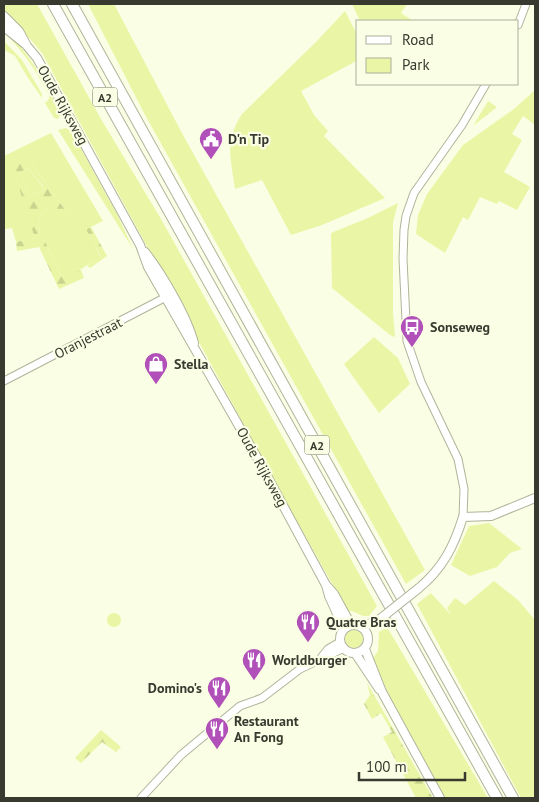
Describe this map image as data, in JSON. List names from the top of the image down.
{
  "streets": {
    "highway": ["A2"],
    "main road": ["Oude Rijksweg"],
    "street": ["Oranjestraat"]
  },
  "crossings": [
    ["Oude Rijksweg", "Oranjestraat"]
  ],
  "places": {
    "public building": ["D'n Tip"],
    "bus stop": ["Sonseweg"],
    "shop": ["Stella"],
    "restaurant": [
      "Quatre Bras",
      "Worldburger",
      "Domino's",
      "Restaurant An Fong"
    ]
  },
  "legend": ["Road", "Park"],
  "scale_bar": "100 m"
}
